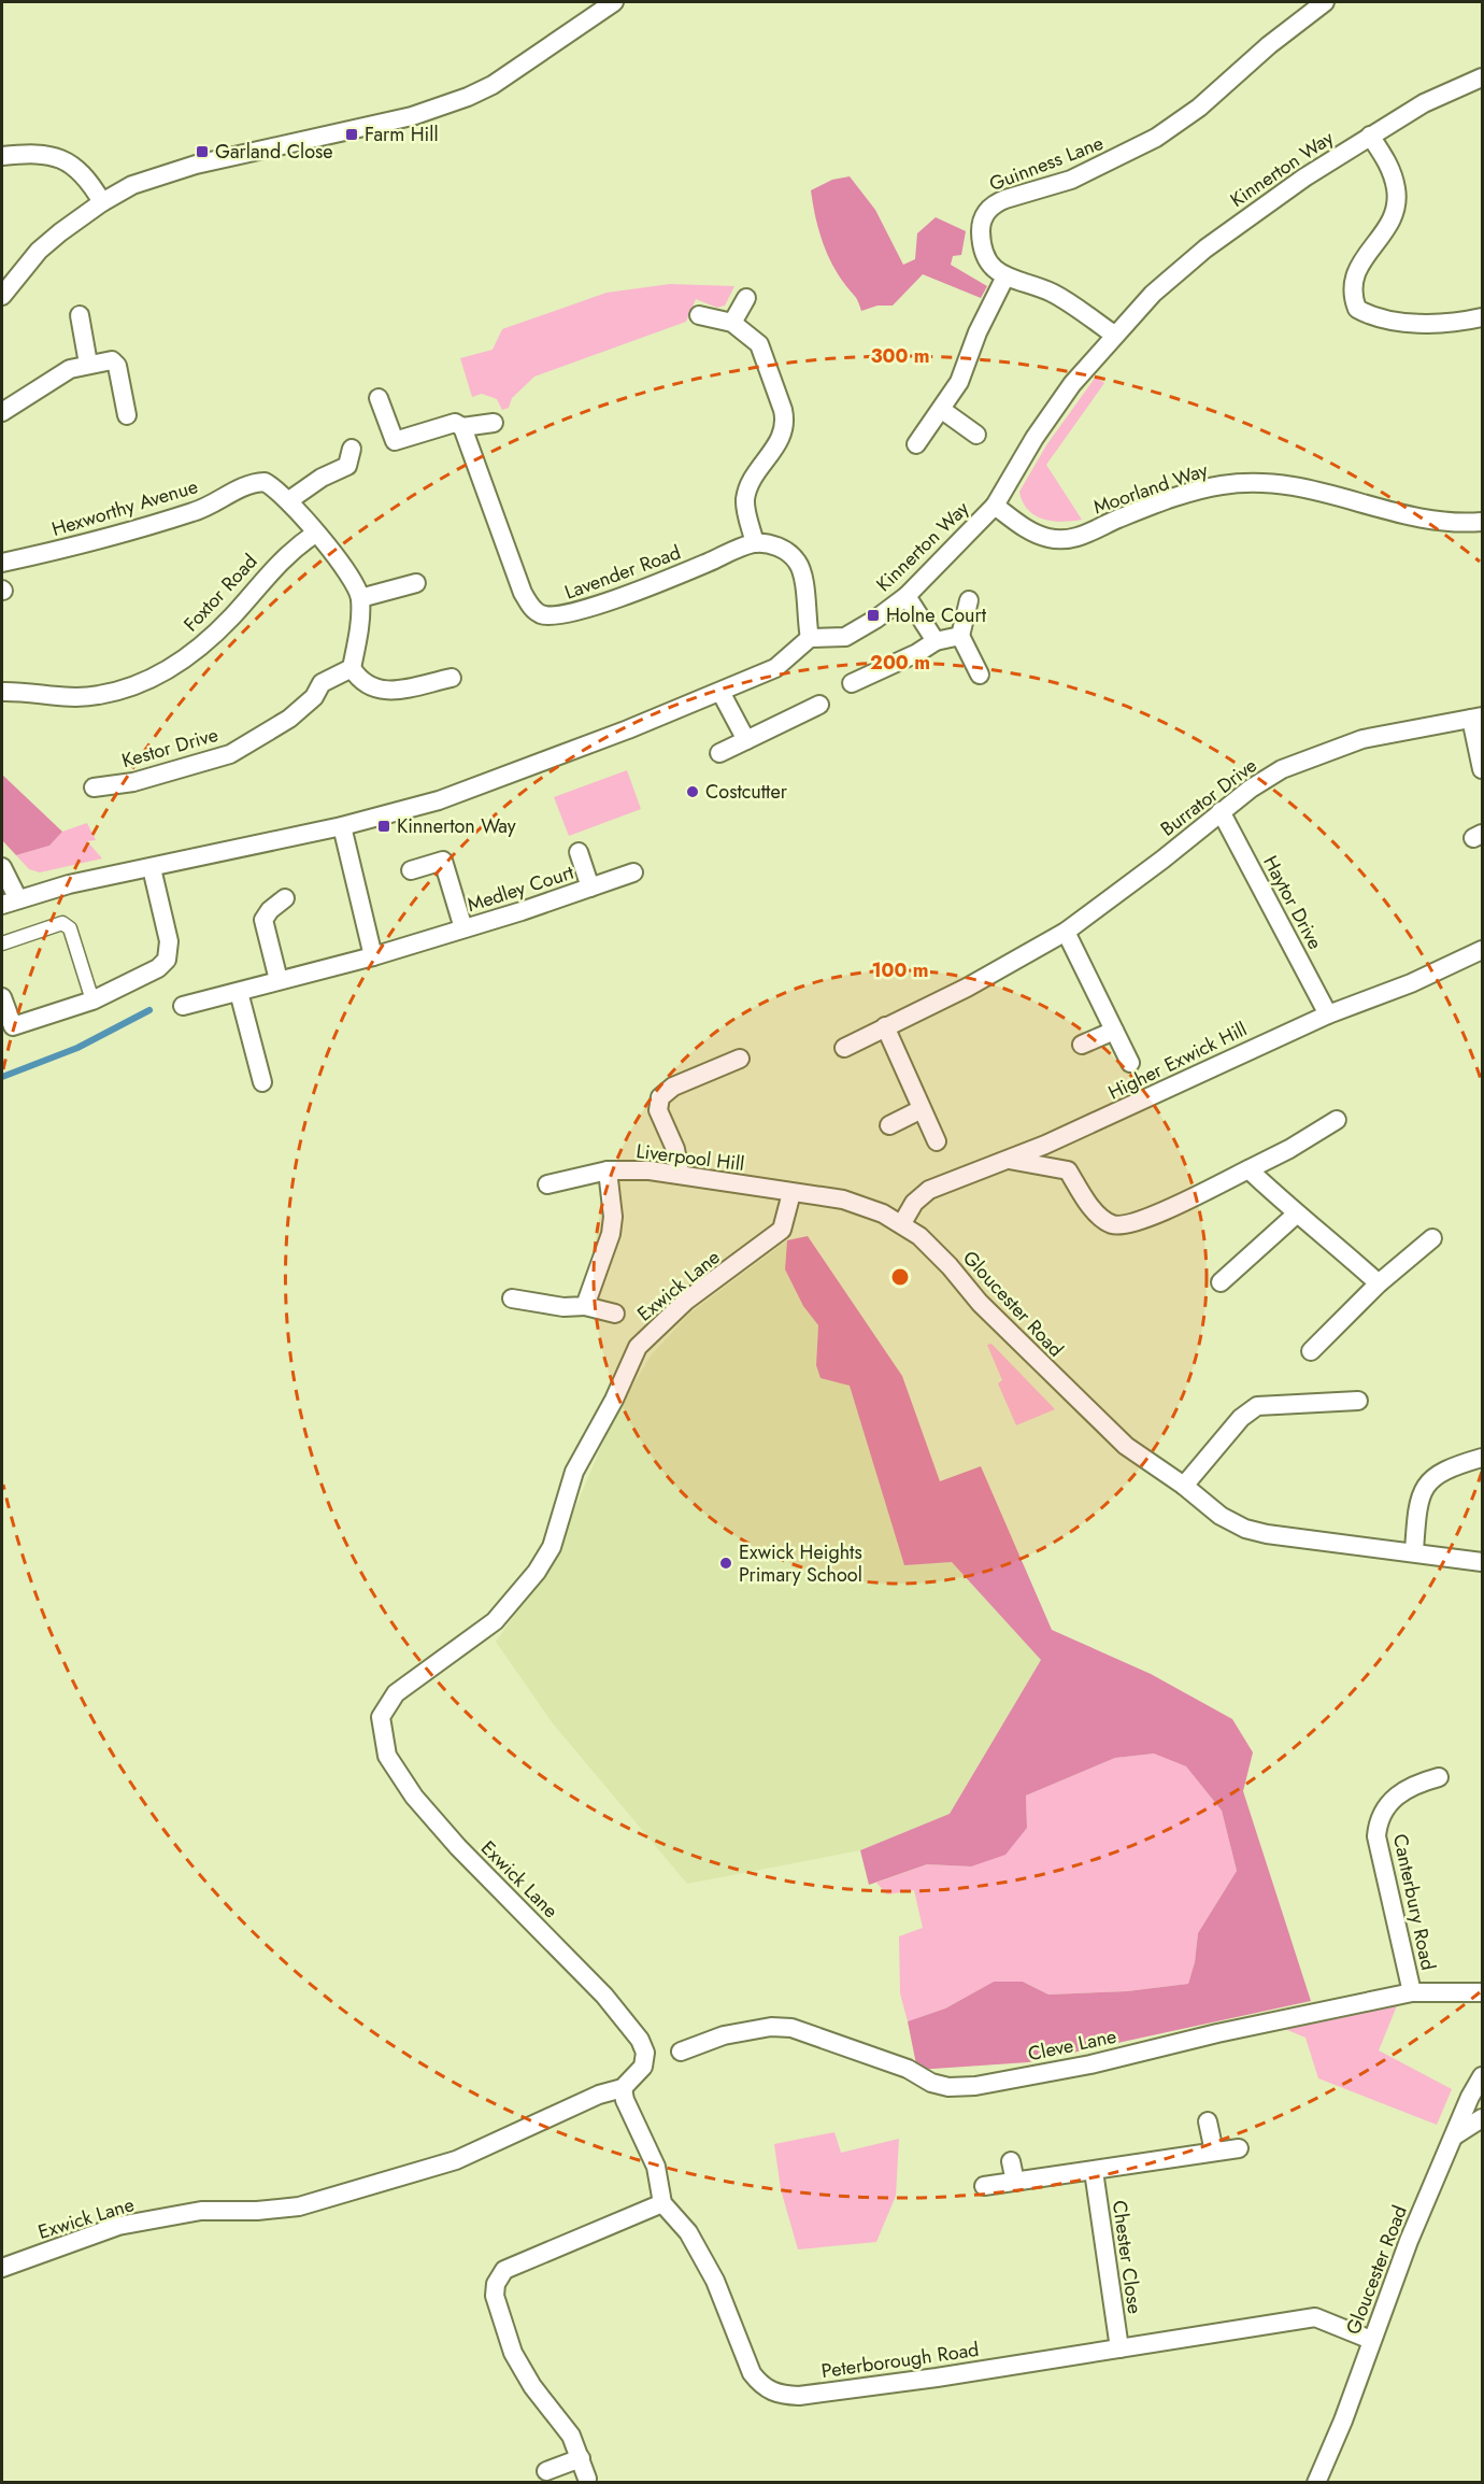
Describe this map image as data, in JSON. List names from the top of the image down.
{
  "streets": {
    "street": [
      "Guinness Lane",
      "Kinnerton Way",
      "Moorland Way",
      "Hexworthy Avenue",
      "Lavender Road",
      "Foxtor Road",
      "Kestor Drive",
      "Burrator Drive",
      "Medley Court",
      "Haytor Drive",
      "Higher Exwick Hill",
      "Liverpool Hill",
      "Exwick Lane",
      "Gloucester Road",
      "Canterbury Road",
      "Cleve Lane",
      "Chester Close",
      "Peterborough Road"
    ]
  },
  "crossings": [
    ["Kinnerton Way", "Moorland Way"],
    ["Hexworthy Avenue", "Foxtor Road"],
    ["Burrator Drive", "Haytor Drive"],
    ["Haytor Drive", "Higher Exwick Hill"],
    ["Higher Exwick Hill", "Gloucester Road"],
    ["Liverpool Hill", "Exwick Lane"],
    ["Liverpool Hill", "Gloucester Road"],
    ["Exwick Lane", "Gloucester Road"],
    ["Gloucester Road", "Peterborough Road"],
    ["Canterbury Road", "Cleve Lane"],
    ["Chester Close", "Peterborough Road"]
  ],
  "places": {
    "transit": [
      "Farm Hill",
      "Garland Close",
      "Holne Court",
      "Kinnerton Way"
    ],
    "other": ["Costcutter", "Exwick Heights Primary School"]
  },
  "rings": ["300 m", "200 m", "100 m"]
}
